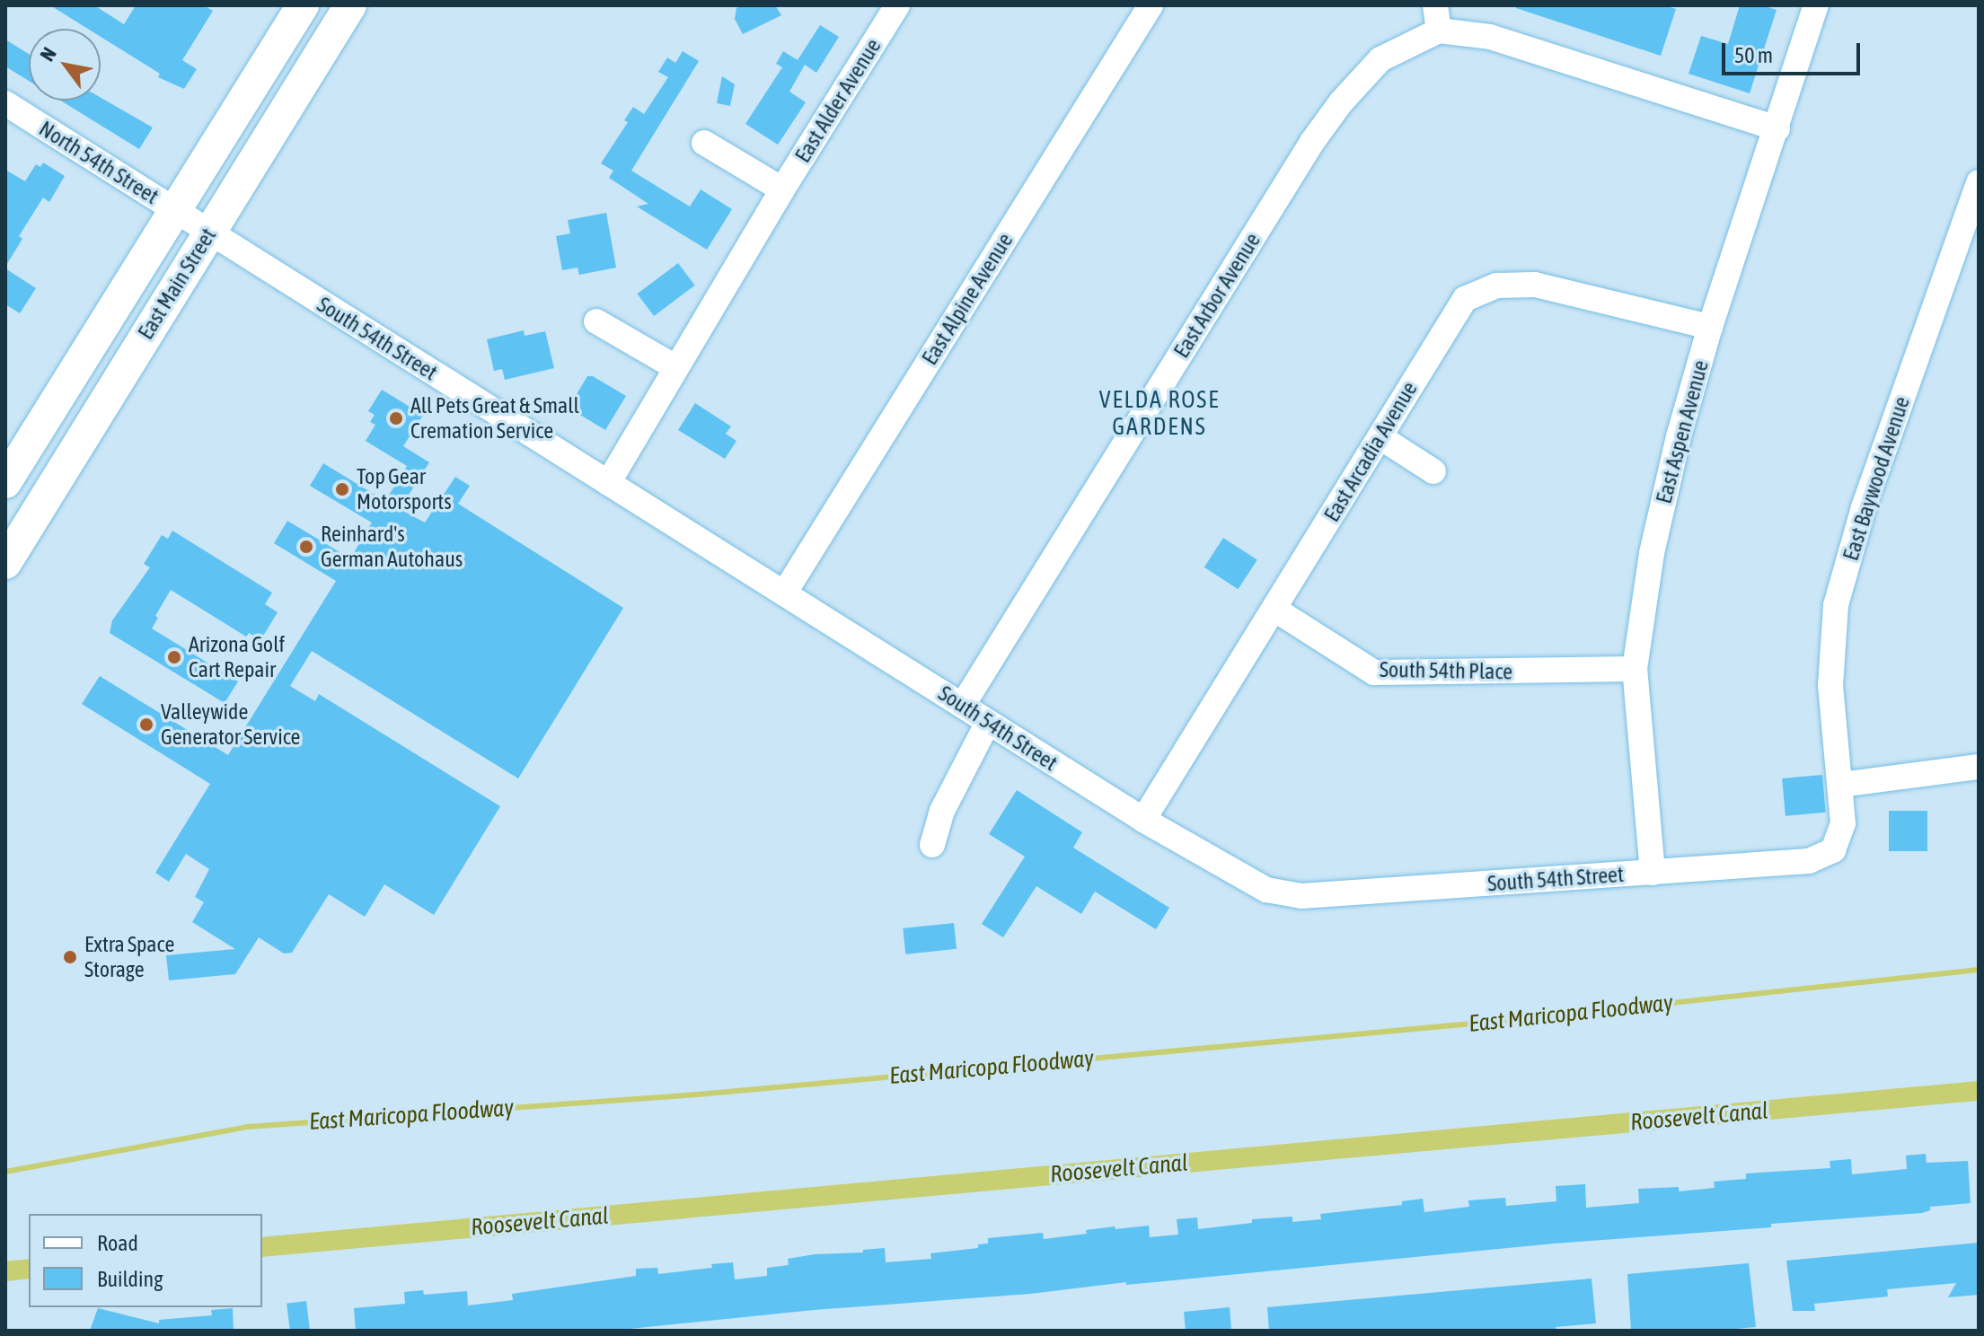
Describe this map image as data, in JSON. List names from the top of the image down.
{
  "streets": {
    "main road": ["East Main Street"],
    "street": [
      "East Alder Avenue",
      "North 54th Street",
      "East Arbor Avenue",
      "East Alpine Avenue",
      "South 54th Street",
      "East Aspen Avenue",
      "East Arcadia Avenue",
      "East Baywood Avenue",
      "South 54th Place"
    ]
  },
  "crossings": [
    ["East Alder Avenue", "South 54th Street"],
    ["North 54th Street", "East Main Street"],
    ["North 54th Street", "South 54th Street"],
    ["East Main Street", "South 54th Street"],
    ["East Arbor Avenue", "South 54th Street"],
    ["East Alpine Avenue", "South 54th Street"],
    ["South 54th Street", "East Aspen Avenue"],
    ["South 54th Street", "East Arcadia Avenue"],
    ["South 54th Street", "East Baywood Avenue"],
    ["East Aspen Avenue", "East Arcadia Avenue"],
    ["East Aspen Avenue", "South 54th Place"],
    ["East Arcadia Avenue", "South 54th Place"]
  ],
  "districts": ["VELDA ROSE GARDENS"],
  "water": ["East Maricopa Floodway", "Roosevelt Canal"],
  "places": [
    "All Pets Great & Small Cremation Service",
    "Top Gear Motorsports",
    "Reinhard's German Autohaus",
    "Arizona Golf Cart Repair",
    "Valleywide Generator Service",
    "Extra Space Storage"
  ],
  "legend": ["Road", "Building"],
  "scale_bar": "50 m",
  "north": "top left"
}
